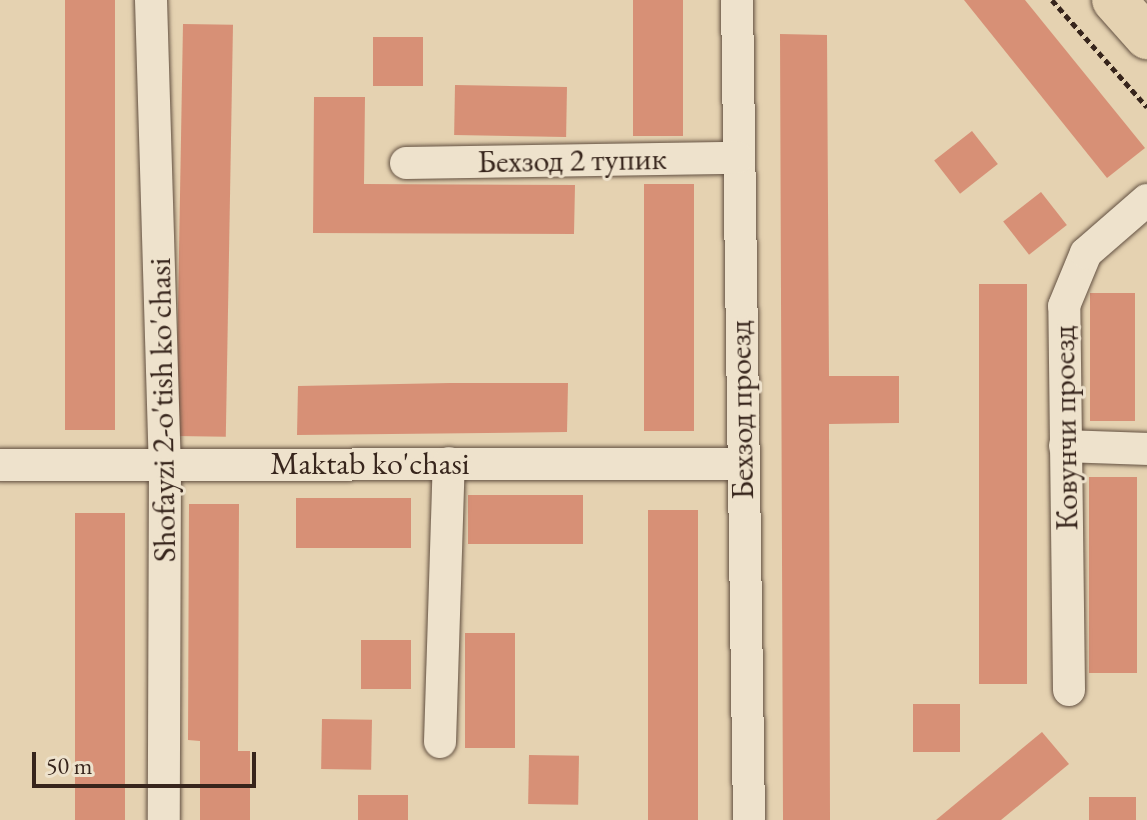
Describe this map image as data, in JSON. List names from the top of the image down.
{
  "streets": {
    "street": [
      "Бехзод 2 тупик",
      "Shofayzi 2-o'tish ko'chasi",
      "Бехзод проезд",
      "Ковунчи проезд",
      "Maktab ko'chasi"
    ]
  },
  "crossings": [
    ["Бехзод 2 тупик", "Бехзод проезд"],
    ["Shofayzi 2-o'tish ko'chasi", "Maktab ko'chasi"],
    ["Бехзод проезд", "Maktab ko'chasi"]
  ],
  "scale_bar": "50 m"
}
